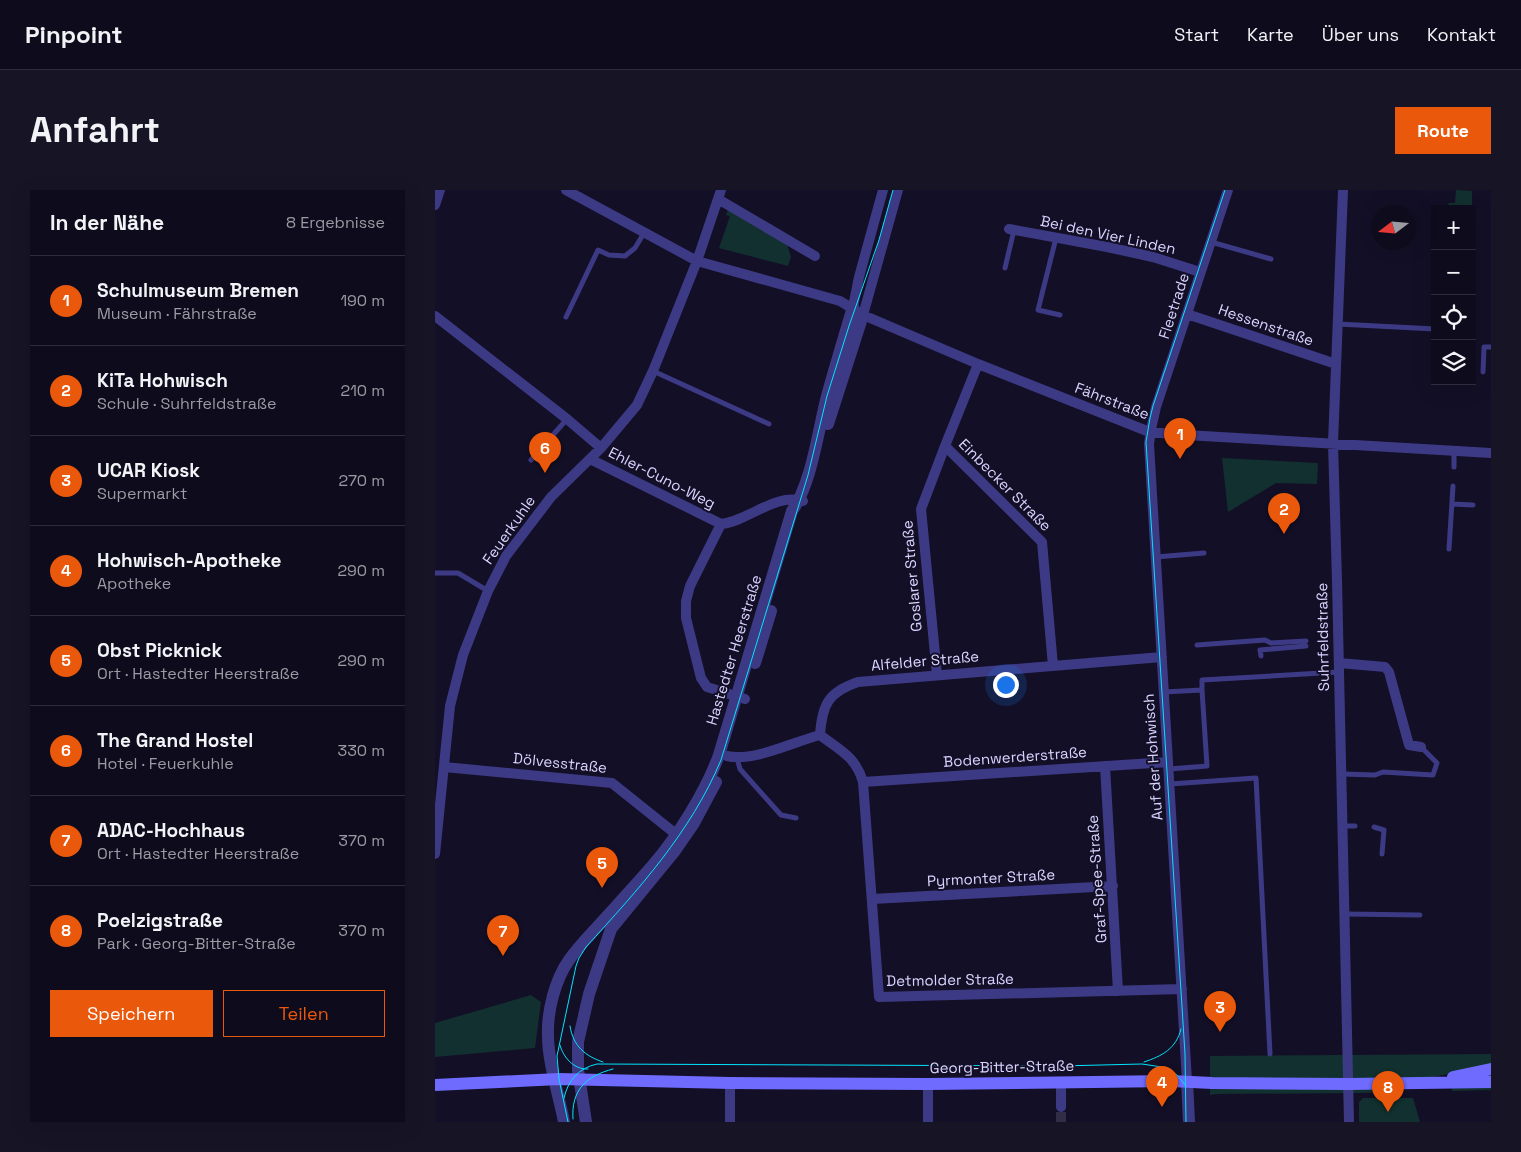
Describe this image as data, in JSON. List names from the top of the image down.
{
  "streets": {
    "main road": ["Georg-Bitter-Straße"],
    "street": [
      "Bei den Vier Linden",
      "Fleetrade",
      "Hessenstraße",
      "Fährstraße",
      "Ehler-Cuno-Weg",
      "Einbecker Straße",
      "Feuerkuhle",
      "Goslarer Straße",
      "Suhrfeldstraße",
      "Hastedter Heerstraße",
      "Alfelder Straße",
      "Bodenwerderstraße",
      "Auf der Hohwisch",
      "Dölvesstraße",
      "Pyrmonter Straße",
      "Graf-Spee-Straße",
      "Detmolder Straße"
    ]
  },
  "crossings": [
    ["Bei den Vier Linden", "Fleetrade"],
    ["Fleetrade", "Hessenstraße"],
    ["Fleetrade", "Fährstraße"],
    ["Fleetrade", "Auf der Hohwisch"],
    ["Hessenstraße", "Suhrfeldstraße"],
    ["Fährstraße", "Feuerkuhle"],
    ["Fährstraße", "Goslarer Straße"],
    ["Fährstraße", "Suhrfeldstraße"],
    ["Fährstraße", "Hastedter Heerstraße"],
    ["Fährstraße", "Auf der Hohwisch"],
    ["Ehler-Cuno-Weg", "Feuerkuhle"],
    ["Einbecker Straße", "Goslarer Straße"],
    ["Einbecker Straße", "Alfelder Straße"],
    ["Feuerkuhle", "Dölvesstraße"],
    ["Goslarer Straße", "Alfelder Straße"],
    ["Suhrfeldstraße", "Georg-Bitter-Straße"],
    ["Hastedter Heerstraße", "Dölvesstraße"],
    ["Hastedter Heerstraße", "Georg-Bitter-Straße"],
    ["Alfelder Straße", "Auf der Hohwisch"],
    ["Alfelder Straße", "Detmolder Straße"],
    ["Bodenwerderstraße", "Auf der Hohwisch"],
    ["Bodenwerderstraße", "Graf-Spee-Straße"],
    ["Bodenwerderstraße", "Detmolder Straße"],
    ["Auf der Hohwisch", "Detmolder Straße"],
    ["Auf der Hohwisch", "Georg-Bitter-Straße"],
    ["Pyrmonter Straße", "Graf-Spee-Straße"],
    ["Pyrmonter Straße", "Detmolder Straße"],
    ["Graf-Spee-Straße", "Detmolder Straße"]
  ],
  "north": "left",
  "page": {
    "header": "Pinpoint",
    "nav": [
      "Start",
      "Karte",
      "Über uns",
      "Kontakt"
    ],
    "buttons": [
      "Route",
      ["Speichern", "Teilen"]
    ],
    "title": "Anfahrt",
    "heading": ["In der Nähe", "8 Ergebnisse"],
    "map_buttons": ["+", "−"],
    "list": [
      {
        "mark": "1",
        "name": "Schulmuseum Bremen",
        "note": "Museum · Fährstraße",
        "value": "190 m"
      },
      {
        "mark": "2",
        "name": "KiTa Hohwisch",
        "note": "Schule · Suhrfeldstraße",
        "value": "210 m"
      },
      {
        "mark": "3",
        "name": "UCAR Kiosk",
        "note": "Supermarkt",
        "value": "270 m"
      },
      {
        "mark": "4",
        "name": "Hohwisch-Apotheke",
        "note": "Apotheke",
        "value": "290 m"
      },
      {
        "mark": "5",
        "name": "Obst Picknick",
        "note": "Ort · Hastedter Heerstraße",
        "value": "290 m"
      },
      {
        "mark": "6",
        "name": "The Grand Hostel",
        "note": "Hotel · Feuerkuhle",
        "value": "330 m"
      },
      {
        "mark": "7",
        "name": "ADAC-Hochhaus",
        "note": "Ort · Hastedter Heerstraße",
        "value": "370 m"
      },
      {
        "mark": "8",
        "name": "Poelzigstraße",
        "note": "Park · Georg-Bitter-Straße",
        "value": "370 m"
      }
    ],
    "pins": [
      "1",
      "6",
      "2",
      "5",
      "7",
      "3",
      "4",
      "8"
    ]
  }
}
